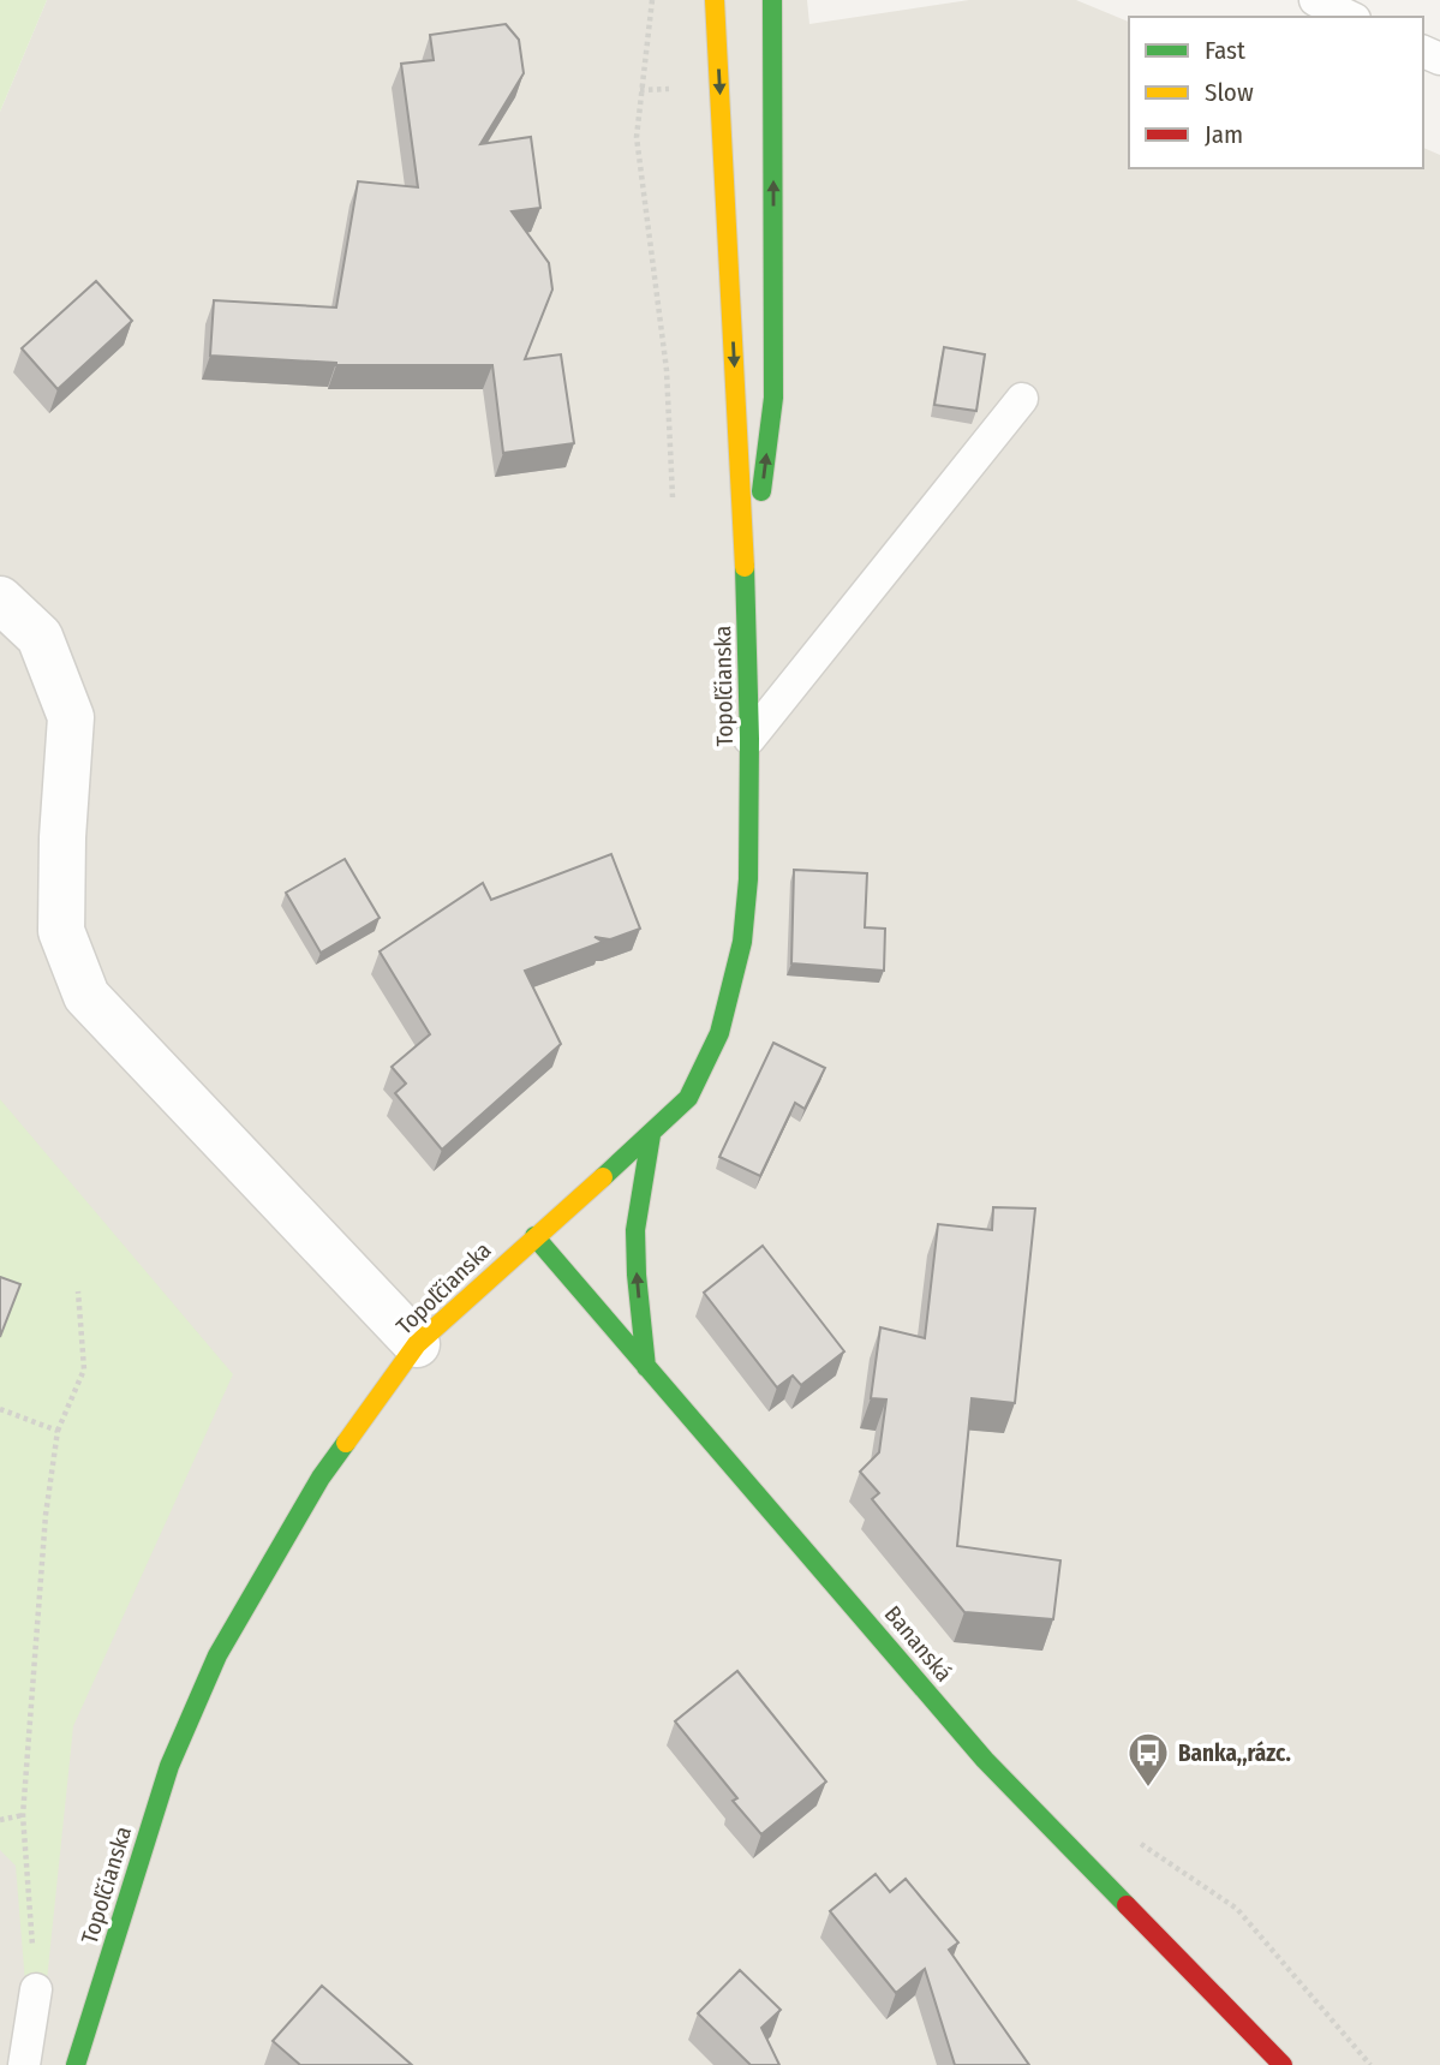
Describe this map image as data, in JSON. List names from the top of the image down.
{
  "streets": {
    "main road": ["Topoľčianska", "Bananská"]
  },
  "crossings": [
    ["Topoľčianska", "Bananská"]
  ],
  "places": {
    "bus stop": ["Banka,,rázc."]
  },
  "legend": ["Fast", "Slow", "Jam"]
}
